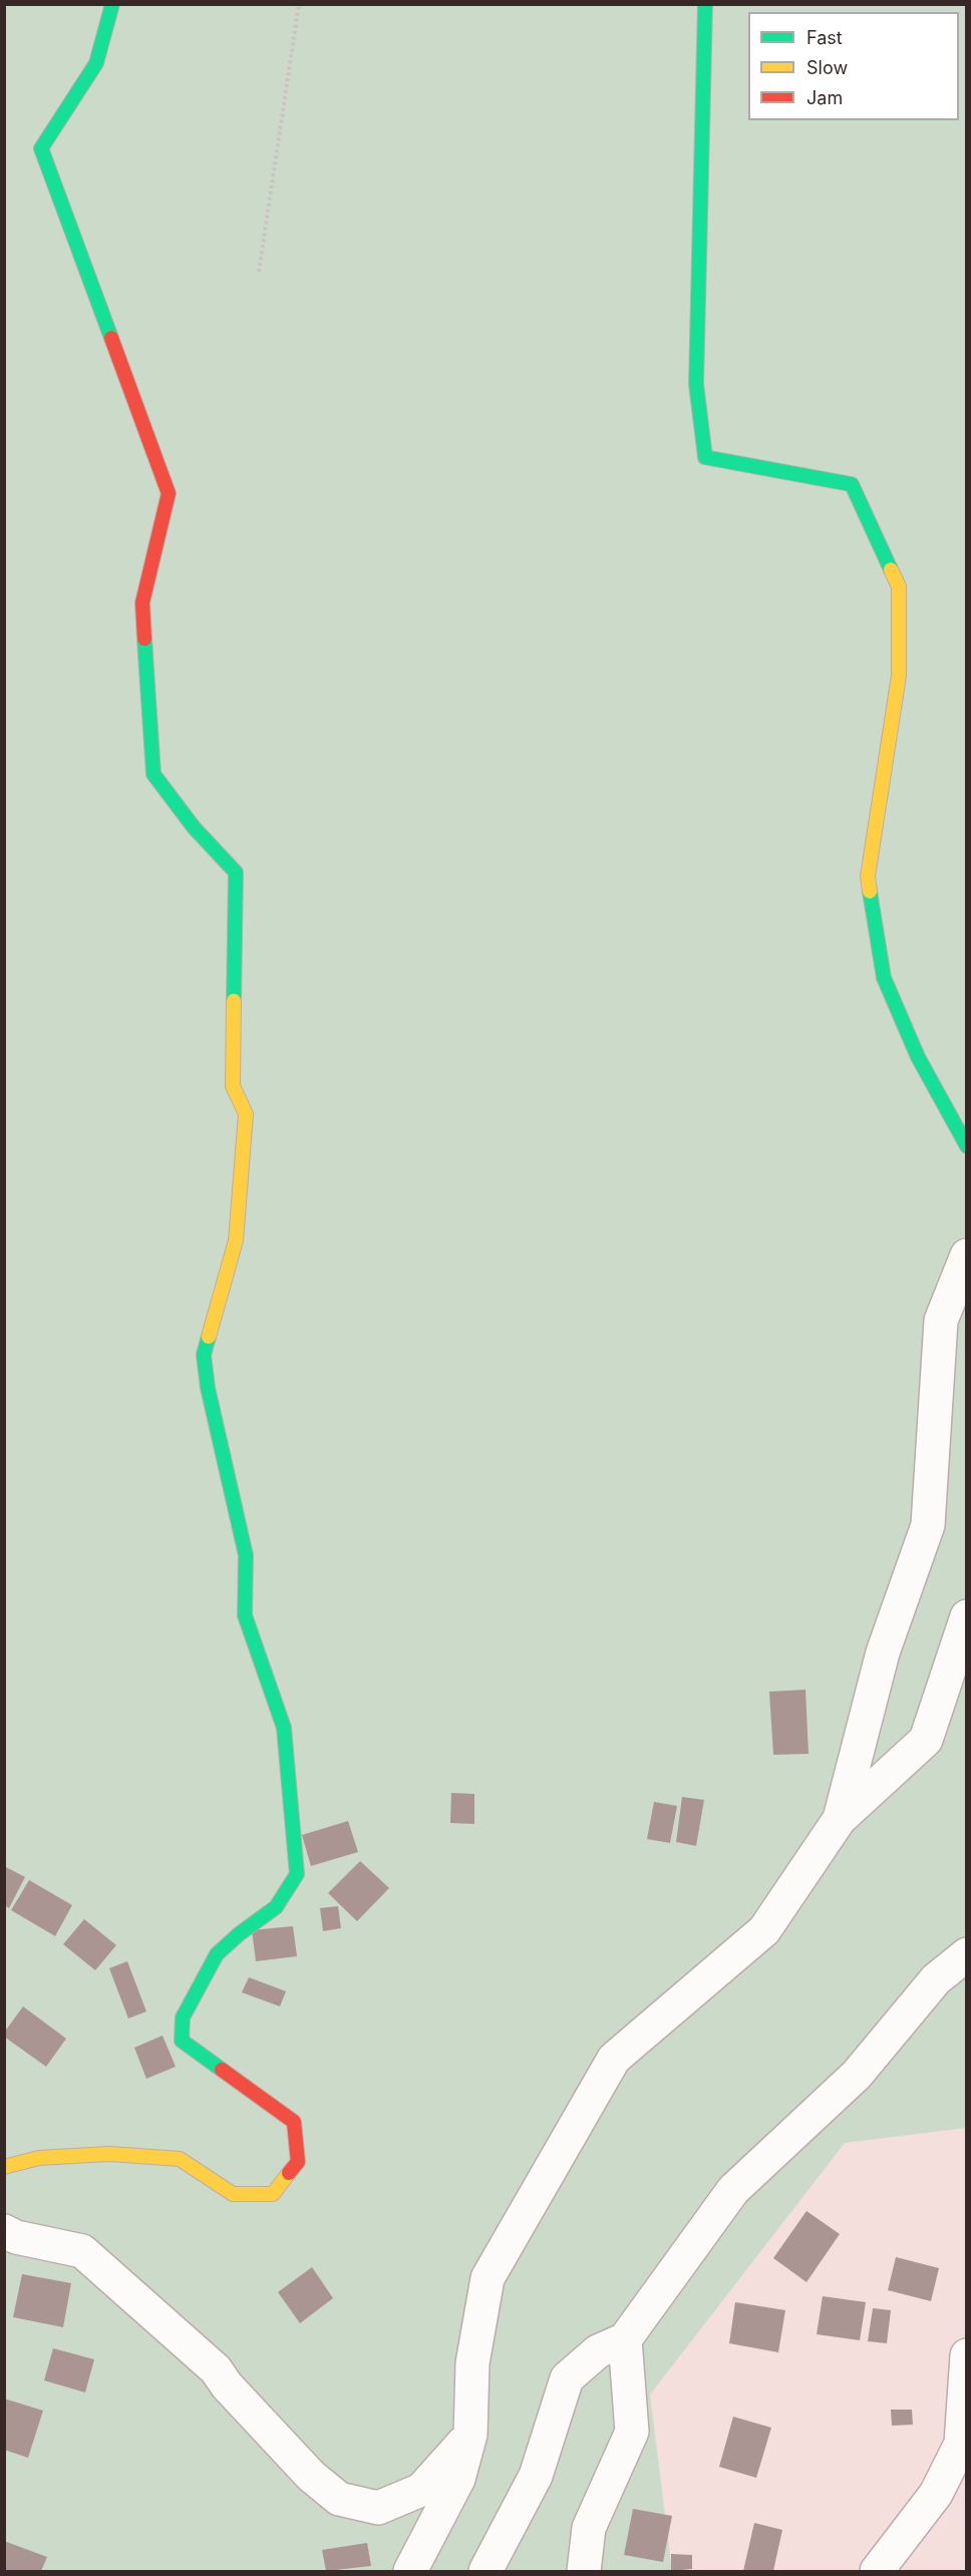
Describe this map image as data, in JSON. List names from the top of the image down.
{
  "legend": ["Fast", "Slow", "Jam"]
}
